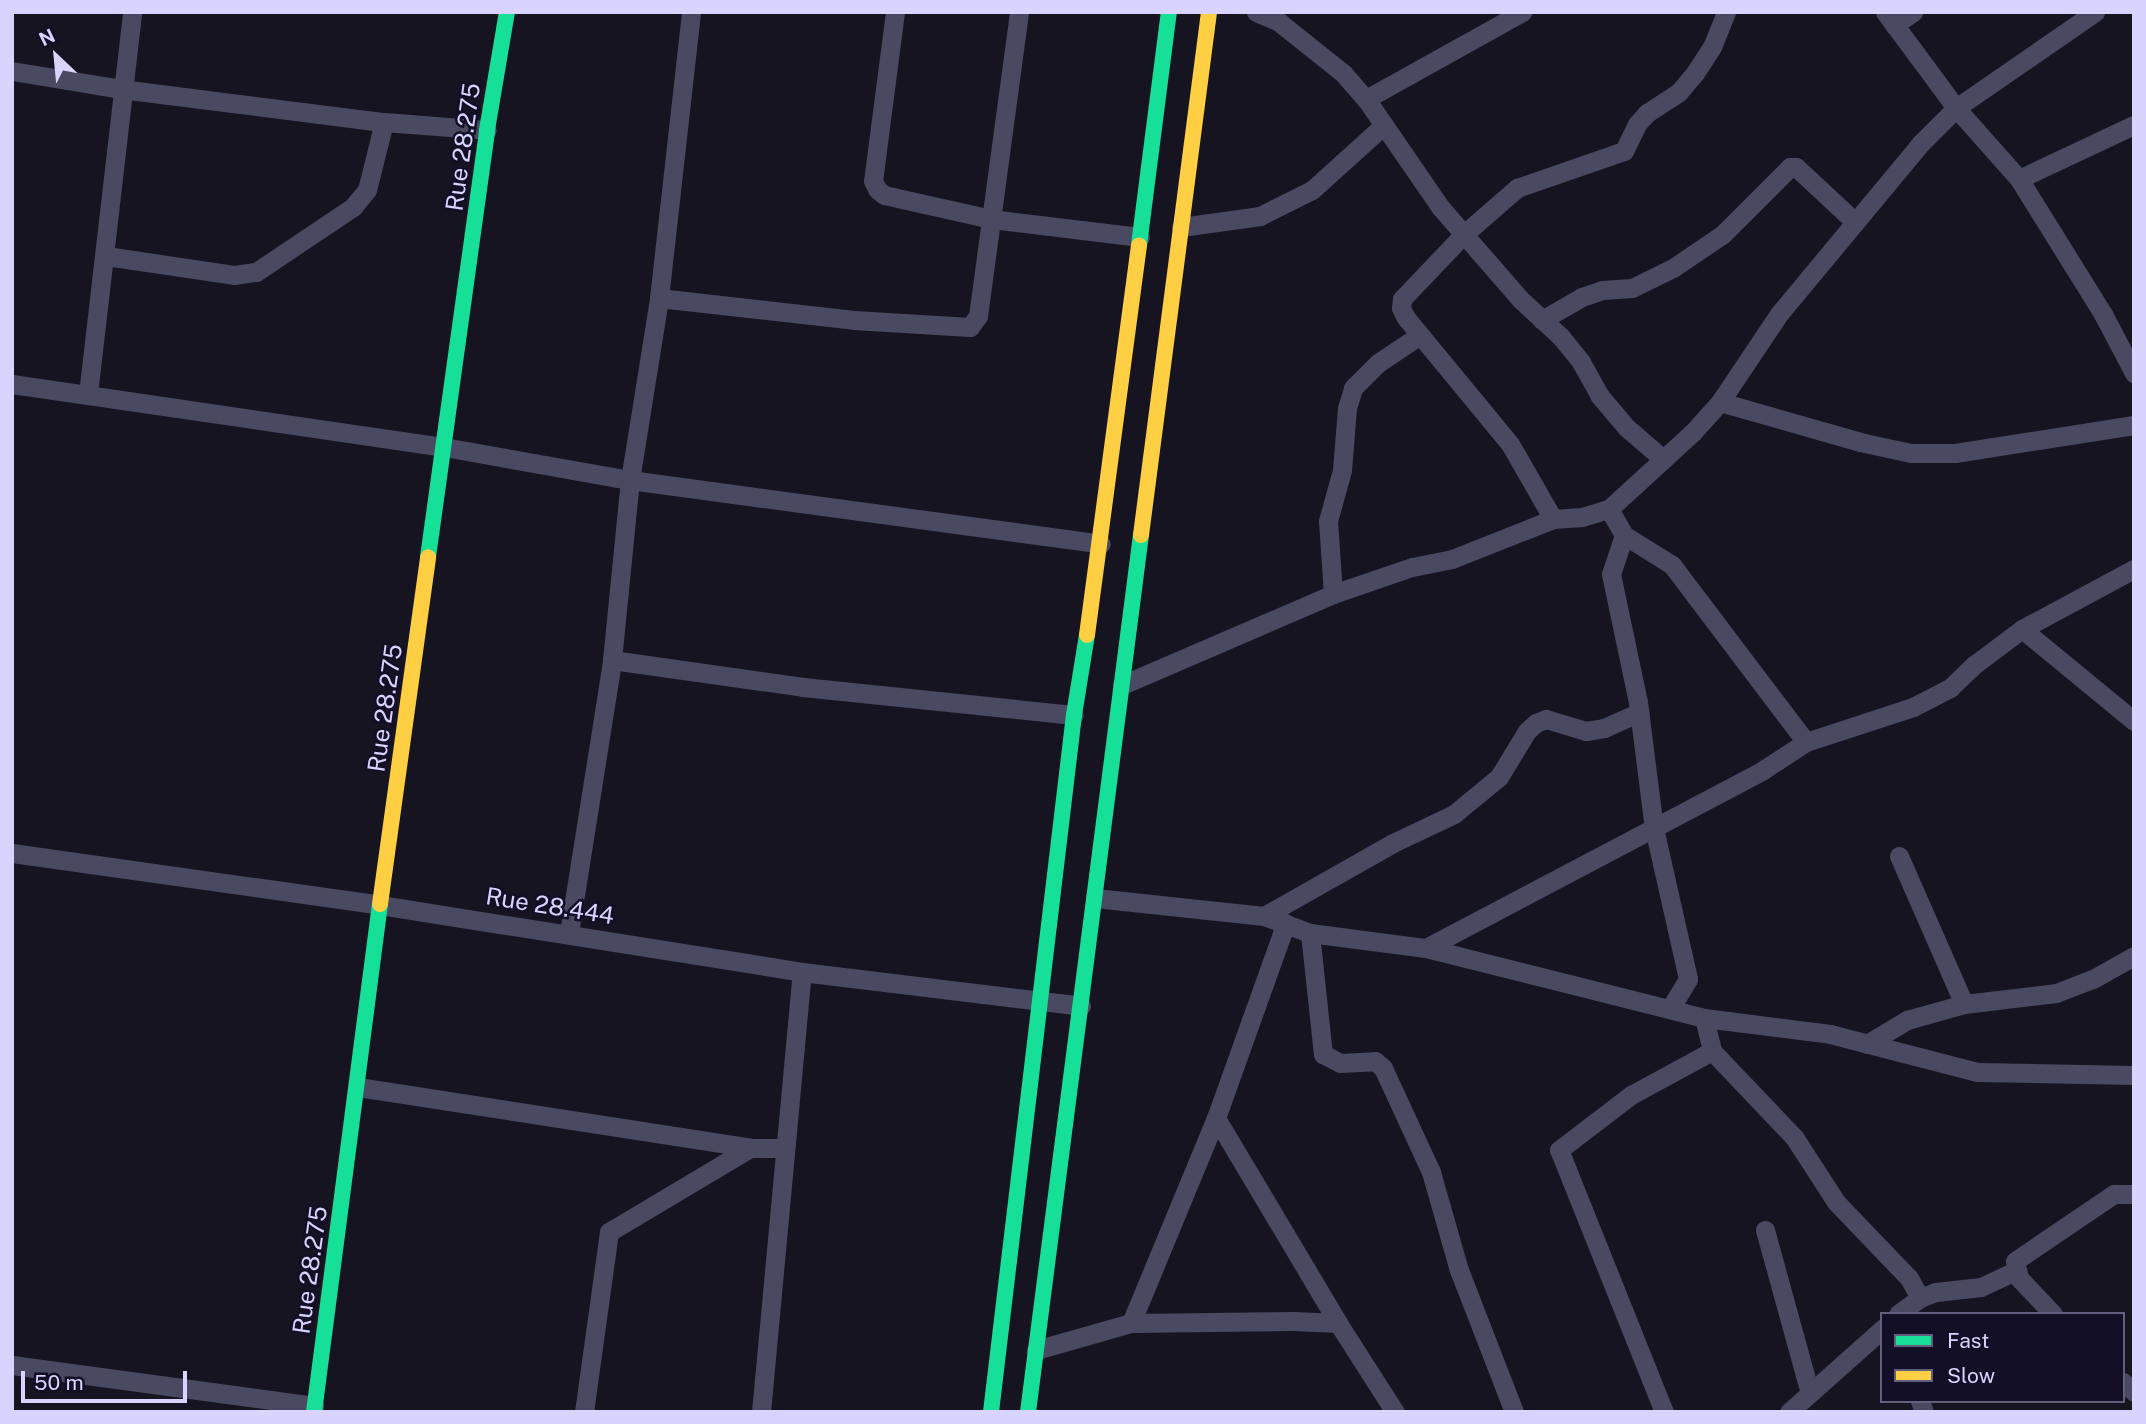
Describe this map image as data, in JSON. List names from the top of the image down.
{
  "streets": {
    "main road": ["Rue 28.275"],
    "street": ["Rue 28.444"]
  },
  "crossings": [
    ["Rue 28.275", "Rue 28.444"]
  ],
  "legend": ["Fast", "Slow"],
  "scale_bar": "50 m",
  "north": "top left"
}
